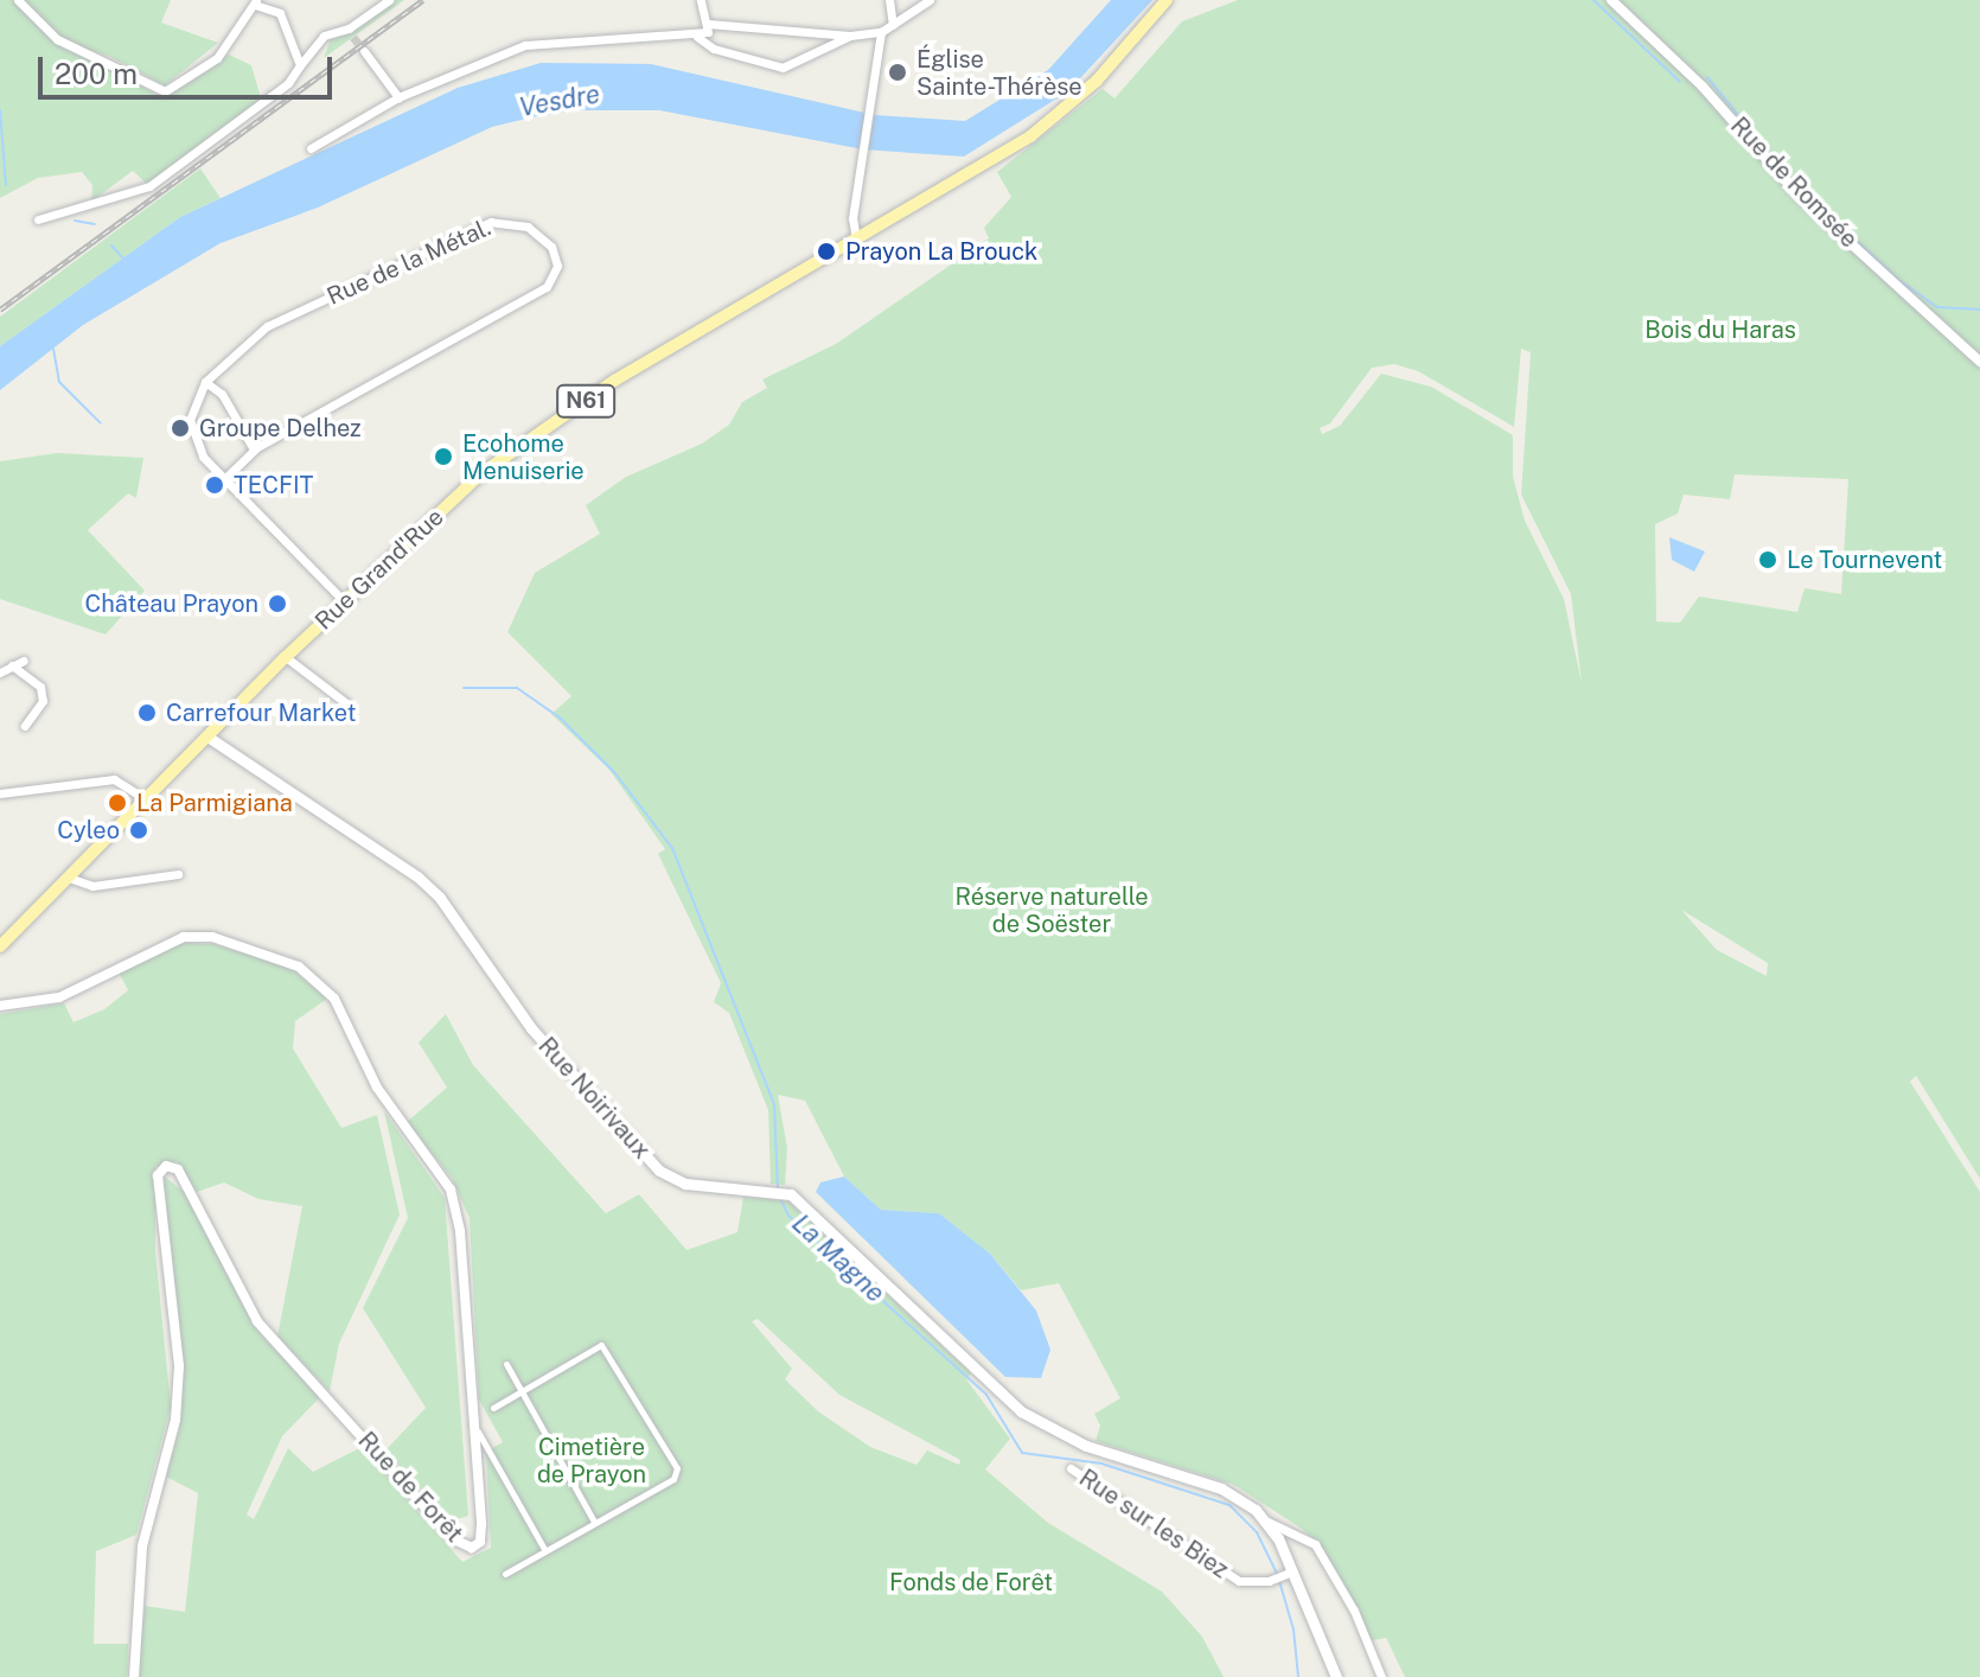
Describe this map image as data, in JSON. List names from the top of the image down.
{
  "streets": {
    "main road": ["N61", "Rue Grand'Rue", "Rue Noirivaux"],
    "street": [
      "Rue de Romsée",
      "Rue de la Métal.",
      "Rue de Forêt",
      "Rue sur les Biez"
    ]
  },
  "crossings": [
    ["Rue de la Métal.", "Rue Grand'Rue"],
    ["Rue Grand'Rue", "Rue Noirivaux"],
    ["Rue Noirivaux", "Rue sur les Biez"]
  ],
  "water": ["Vesdre", "La Magne"],
  "parks": [
    "Bois du Haras",
    "Réserve naturelle de Soëster",
    "Cimetière de Prayon",
    "Fonds de Forêt"
  ],
  "places": [
    "Église Sainte-Thérèse",
    "Prayon La Brouck",
    "Groupe Delhez",
    "Ecohome Menuiserie",
    "TECFIT",
    "Le Tournevent",
    "Château Prayon",
    "Carrefour Market",
    "La Parmigiana",
    "Cyleo"
  ],
  "scale_bar": "200 m"
}
